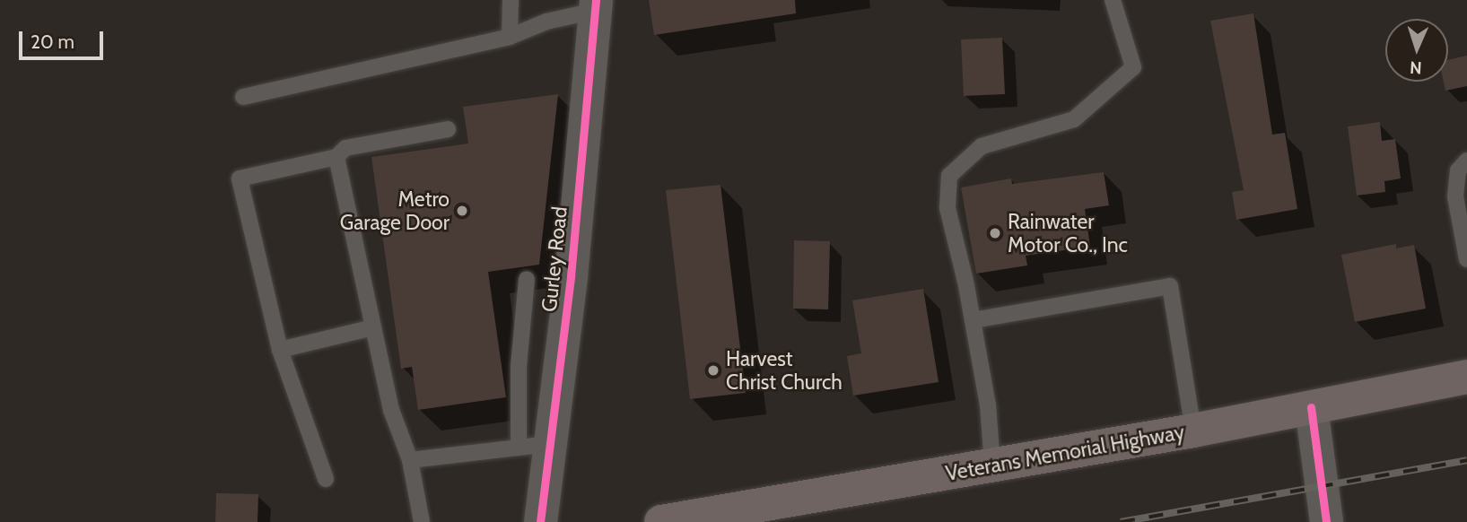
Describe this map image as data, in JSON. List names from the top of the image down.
{
  "streets": {
    "main road": ["Veterans Memorial Highway"],
    "street": ["Gurley Road"]
  },
  "places": ["Metro Garage Door", "Rainwater Motor Co., Inc", "Harvest Christ Church"],
  "scale_bar": "20 m",
  "north": "bottom"
}
